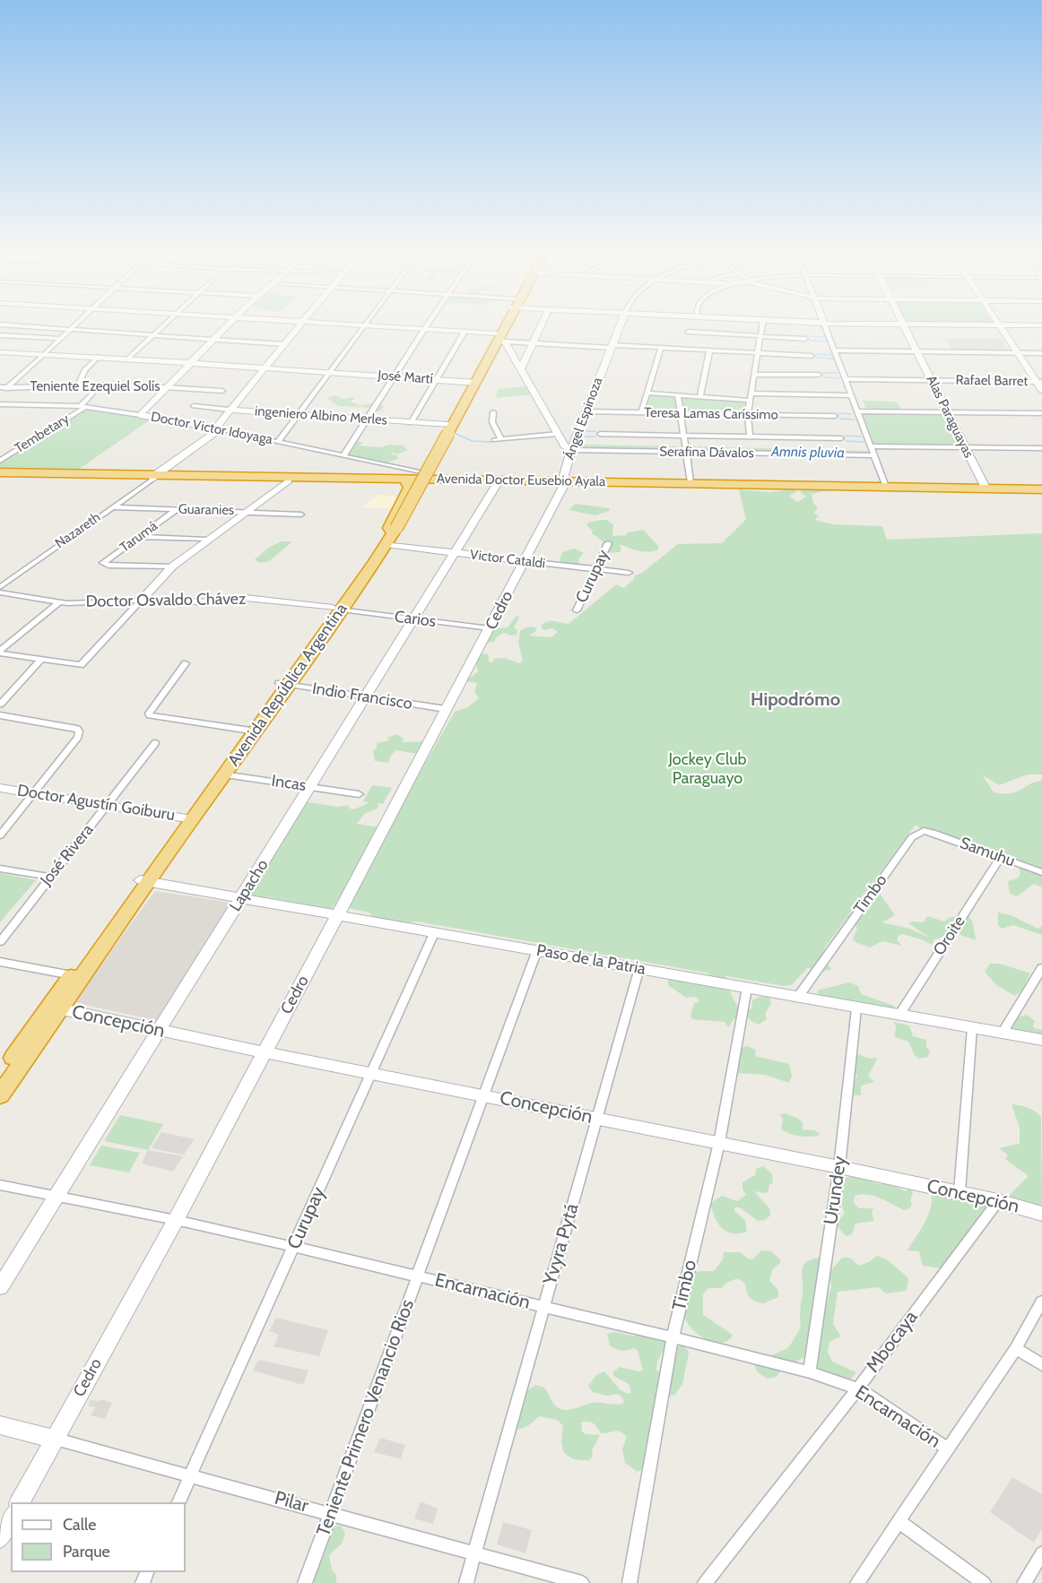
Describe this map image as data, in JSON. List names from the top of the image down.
{
  "streets": {
    "highway": ["Avenida Doctor Eusebio Ayala", "Avenida República Argentina"],
    "street": [
      "José Martí",
      "Rafael Barret",
      "Teniente Ezequiel Solís",
      "Teresa Lamas Caríssimo",
      "ingeniero Albino Merles",
      "Alas Paraguayas",
      "Ángel Espinoza",
      "Doctor Victor Idoyaga",
      "Tembetary",
      "Serafina Dávalos",
      "Guaranies",
      "Nazareth",
      "Tarumá",
      "Victor Cataldi",
      "Curupay",
      "Doctor Osvaldo Chávez",
      "Cedro",
      "Carios",
      "Indio Francisco",
      "Incas",
      "Doctor Agustín Goiburu",
      "Samuhu",
      "José Rivera",
      "Lapacho",
      "Timbo",
      "Oroite",
      "Paso de la Patria",
      "Concepción",
      "Urundey",
      "Yvyra Pytá",
      "Encarnación",
      "Mbocaya",
      "Teniente Primero Venancio Rios",
      "Pilar"
    ]
  },
  "crossings": [
    ["José Martí", "Avenida República Argentina"],
    ["Rafael Barret", "Alas Paraguayas"],
    ["Teniente Ezequiel Solís", "Tembetary"],
    ["Teresa Lamas Caríssimo", "Ángel Espinoza"],
    ["ingeniero Albino Merles", "Avenida República Argentina"],
    ["Alas Paraguayas", "Avenida Doctor Eusebio Ayala"],
    ["Ángel Espinoza", "Serafina Dávalos"],
    ["Ángel Espinoza", "Avenida Doctor Eusebio Ayala"],
    ["Ángel Espinoza", "Cedro"],
    ["Doctor Victor Idoyaga", "Tembetary"],
    ["Doctor Victor Idoyaga", "Avenida Doctor Eusebio Ayala"],
    ["Avenida Doctor Eusebio Ayala", "Nazareth"],
    ["Avenida Doctor Eusebio Ayala", "Cedro"],
    ["Avenida Doctor Eusebio Ayala", "Lapacho"],
    ["Guaranies", "Nazareth"],
    ["Guaranies", "Tarumá"],
    ["Victor Cataldi", "Curupay"],
    ["Victor Cataldi", "Cedro"],
    ["Victor Cataldi", "Avenida República Argentina"],
    ["Victor Cataldi", "Lapacho"],
    ["Curupay", "Paso de la Patria"],
    ["Curupay", "Concepción"],
    ["Curupay", "Encarnación"],
    ["Curupay", "Pilar"],
    ["Doctor Osvaldo Chávez", "Carios"],
    ["Doctor Osvaldo Chávez", "Avenida República Argentina"],
    ["Cedro", "Carios"],
    ["Cedro", "Indio Francisco"],
    ["Cedro", "Paso de la Patria"],
    ["Cedro", "Concepción"],
    ["Cedro", "Encarnación"],
    ["Cedro", "Pilar"],
    ["Carios", "Avenida República Argentina"],
    ["Carios", "Lapacho"],
    ["Avenida República Argentina", "Indio Francisco"],
    ["Avenida República Argentina", "Incas"],
    ["Avenida República Argentina", "Doctor Agustín Goiburu"],
    ["Avenida República Argentina", "Paso de la Patria"],
    ["Avenida República Argentina", "Concepción"],
    ["Indio Francisco", "Lapacho"],
    ["Incas", "Lapacho"],
    ["Doctor Agustín Goiburu", "José Rivera"],
    ["Samuhu", "Timbo"],
    ["Samuhu", "Oroite"],
    ["Lapacho", "Paso de la Patria"],
    ["Lapacho", "Concepción"],
    ["Lapacho", "Encarnación"],
    ["Timbo", "Paso de la Patria"],
    ["Timbo", "Concepción"],
    ["Timbo", "Encarnación"],
    ["Oroite", "Paso de la Patria"],
    ["Paso de la Patria", "Urundey"],
    ["Paso de la Patria", "Yvyra Pytá"],
    ["Paso de la Patria", "Teniente Primero Venancio Rios"],
    ["Concepción", "Urundey"],
    ["Concepción", "Yvyra Pytá"],
    ["Concepción", "Mbocaya"],
    ["Concepción", "Teniente Primero Venancio Rios"],
    ["Urundey", "Encarnación"],
    ["Yvyra Pytá", "Encarnación"],
    ["Yvyra Pytá", "Pilar"],
    ["Encarnación", "Mbocaya"],
    ["Encarnación", "Teniente Primero Venancio Rios"],
    ["Teniente Primero Venancio Rios", "Pilar"]
  ],
  "districts": ["Hipodrómo"],
  "water": ["Amnis pluvia"],
  "parks": ["Jockey Club Paraguayo"],
  "legend": ["Calle", "Parque"]
}
